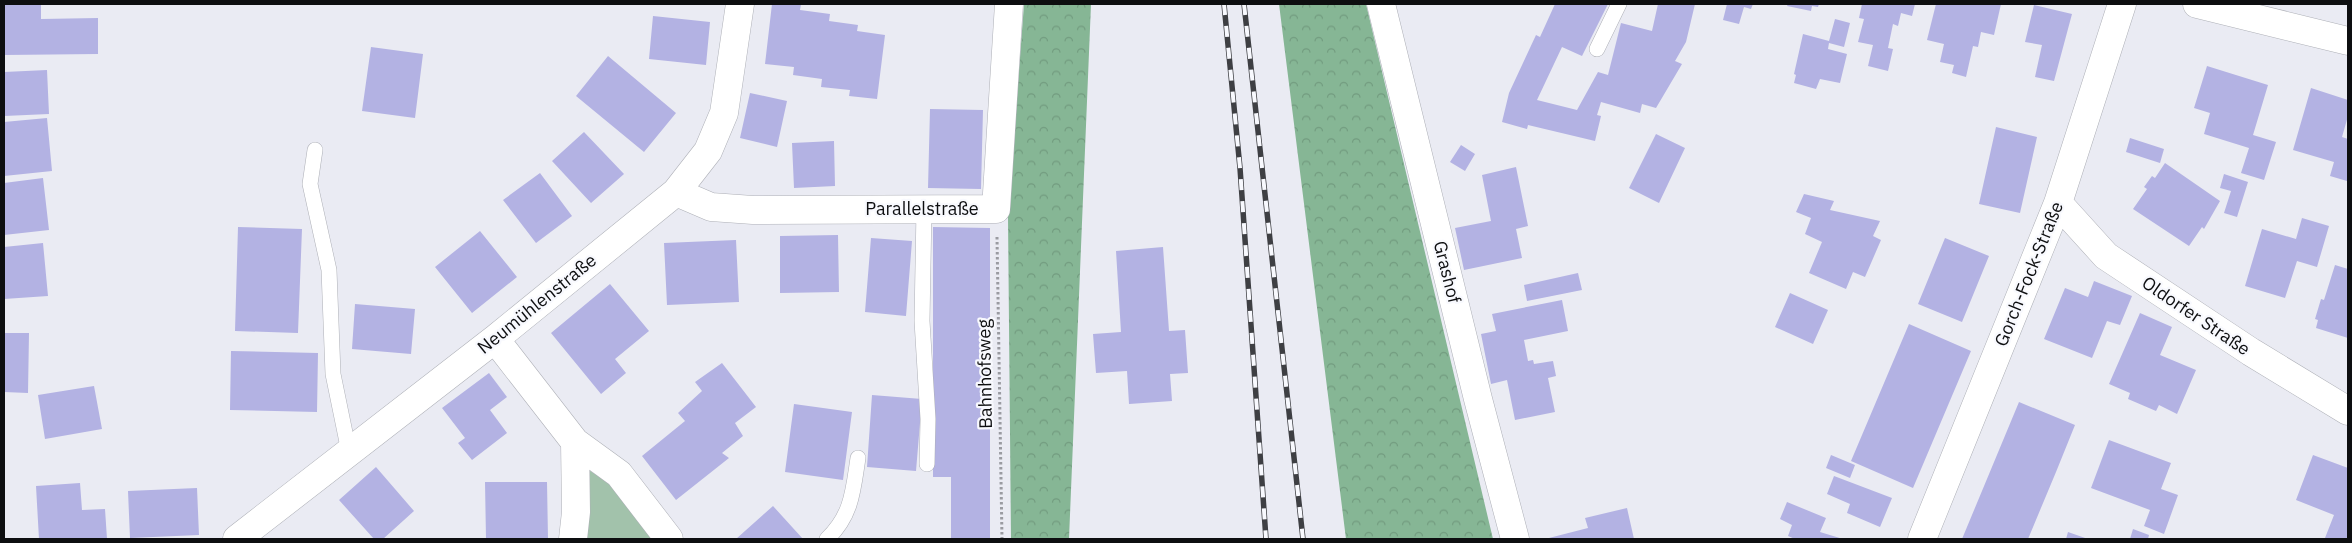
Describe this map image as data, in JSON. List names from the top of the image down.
{
  "streets": {
    "street": [
      "Parallelstraße",
      "Grashof",
      "Gorch-Fock-Straße",
      "Neumühlenstraße",
      "Oldorfer Straße"
    ],
    "path": ["Bahnhofsweg"]
  },
  "crossings": [
    ["Parallelstraße", "Neumühlenstraße"],
    ["Parallelstraße", "Bahnhofsweg"],
    ["Gorch-Fock-Straße", "Oldorfer Straße"]
  ]
}
